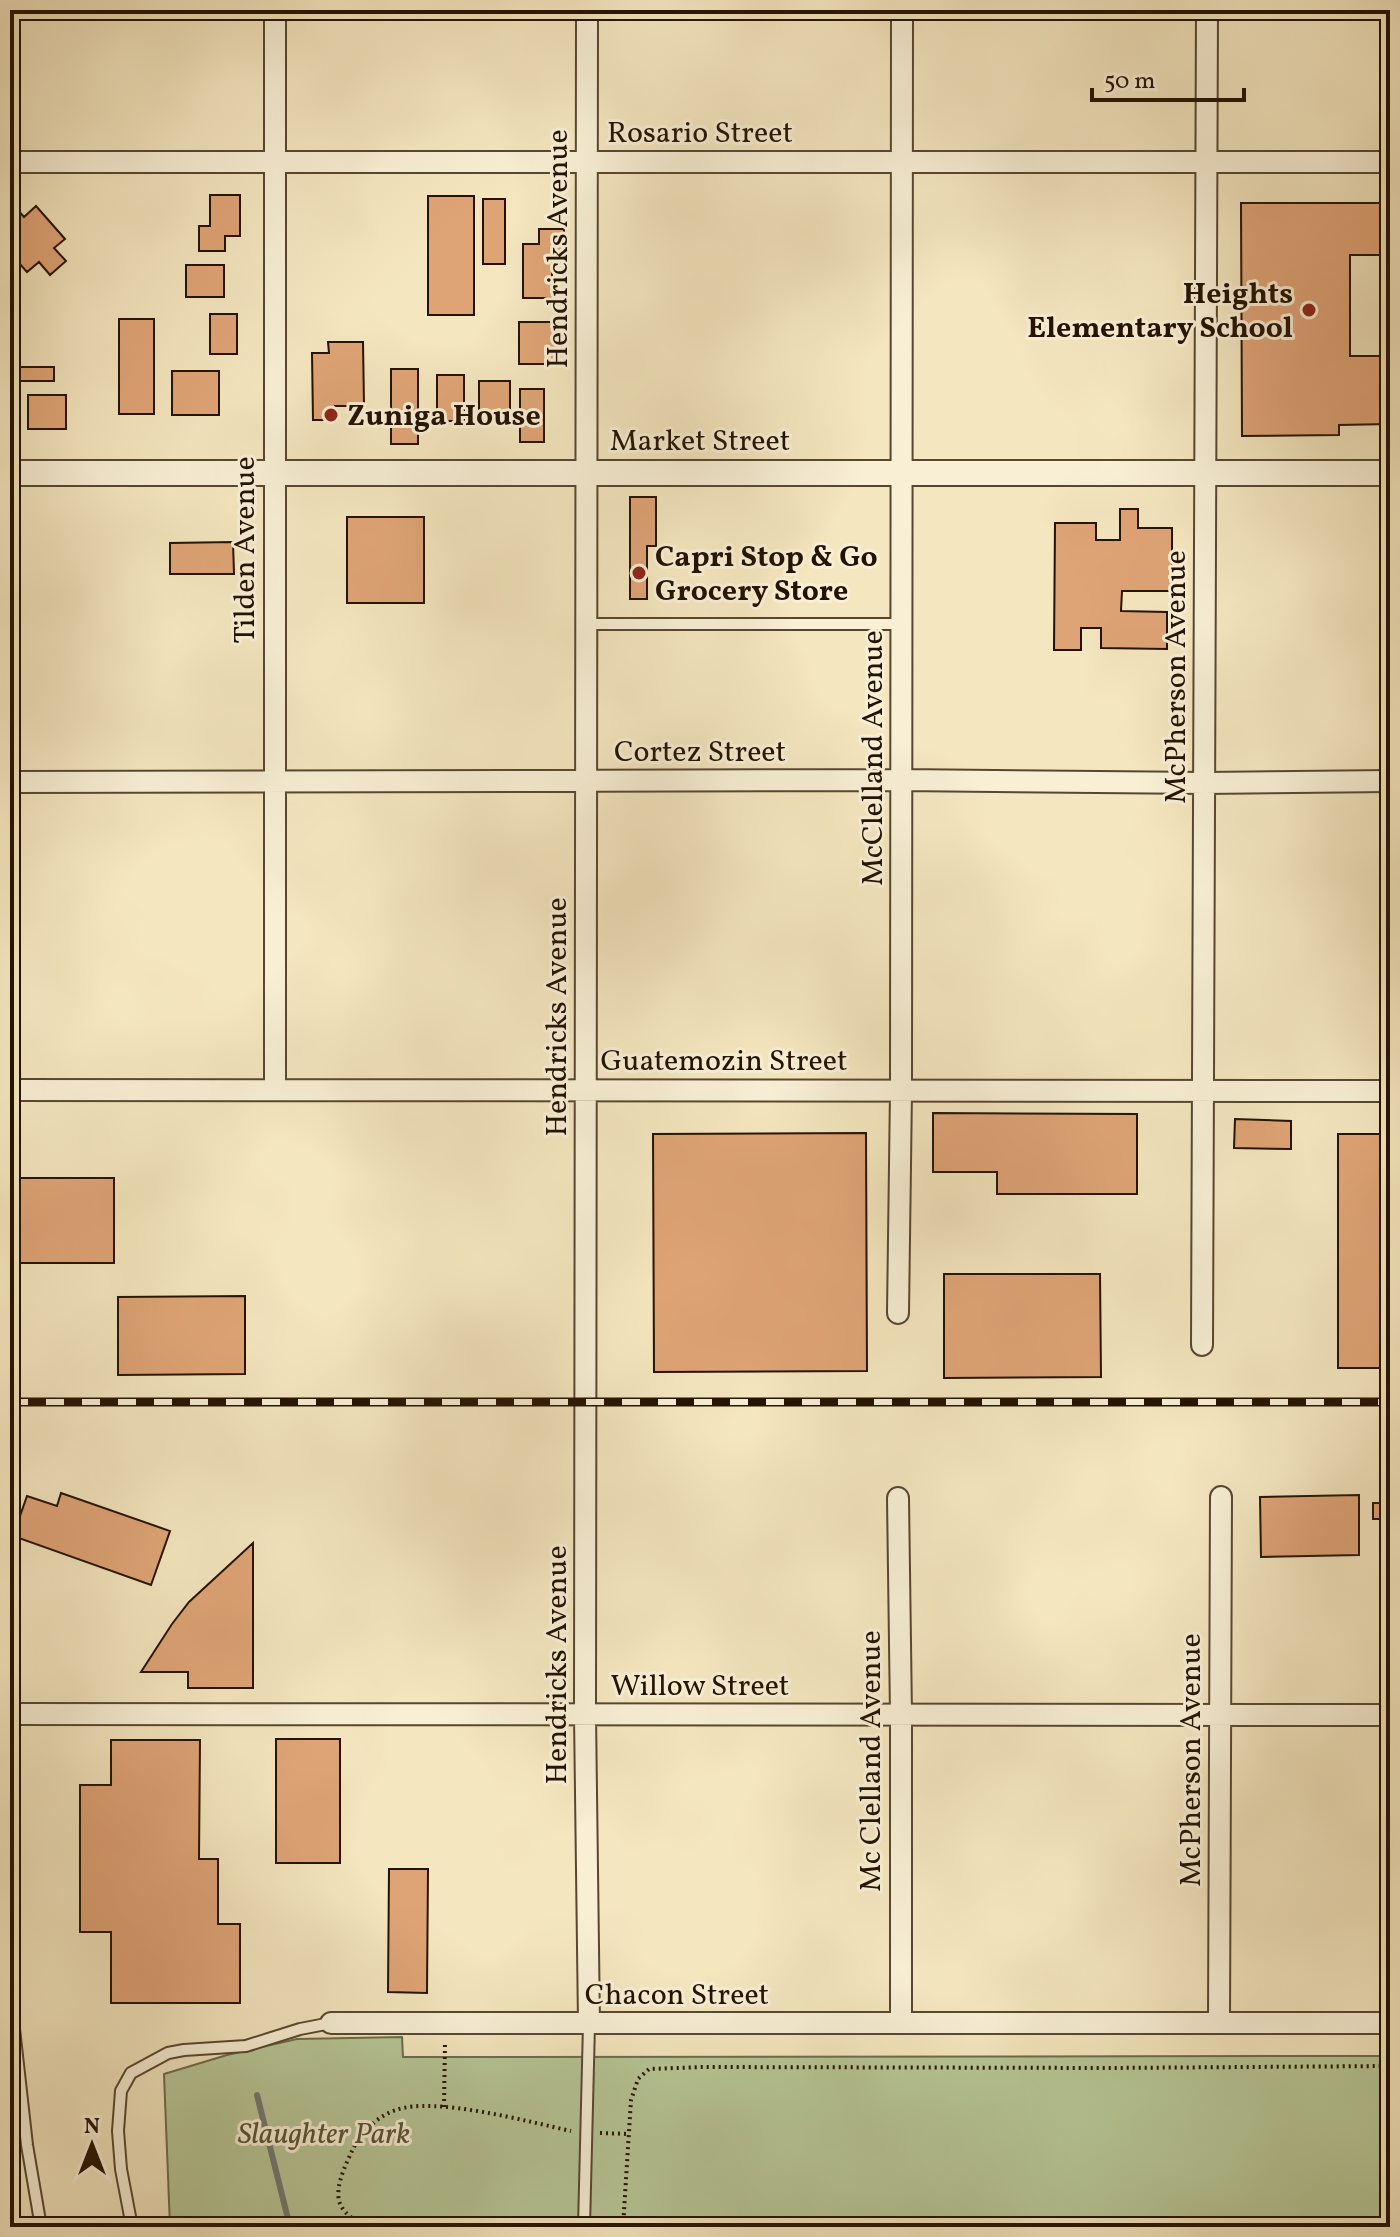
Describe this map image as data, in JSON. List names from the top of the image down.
{
  "streets": {
    "street": [
      "Rosario Street",
      "Hendricks Avenue",
      "Market Street",
      "Tilden Avenue",
      "McPherson Avenue",
      "Cortez Street",
      "McClelland Avenue",
      "Guatemozin Street",
      "Willow Street",
      "Mc Clelland Avenue",
      "Chacon Street"
    ]
  },
  "crossings": [
    ["Rosario Street", "Hendricks Avenue"],
    ["Rosario Street", "Tilden Avenue"],
    ["Rosario Street", "McPherson Avenue"],
    ["Rosario Street", "McClelland Avenue"],
    ["Hendricks Avenue", "Market Street"],
    ["Hendricks Avenue", "Cortez Street"],
    ["Hendricks Avenue", "Guatemozin Street"],
    ["Hendricks Avenue", "Willow Street"],
    ["Hendricks Avenue", "Chacon Street"],
    ["Market Street", "Tilden Avenue"],
    ["Market Street", "McPherson Avenue"],
    ["Market Street", "McClelland Avenue"],
    ["Tilden Avenue", "Cortez Street"],
    ["Tilden Avenue", "Guatemozin Street"],
    ["McPherson Avenue", "Cortez Street"],
    ["McPherson Avenue", "Guatemozin Street"],
    ["McPherson Avenue", "Willow Street"],
    ["McPherson Avenue", "Chacon Street"],
    ["Cortez Street", "McClelland Avenue"],
    ["McClelland Avenue", "Guatemozin Street"],
    ["Willow Street", "Mc Clelland Avenue"],
    ["Mc Clelland Avenue", "Chacon Street"]
  ],
  "parks": ["Slaughter Park"],
  "places": ["Heights Elementary School", "Zuniga House", "Capri Stop & Go Grocery Store"],
  "scale_bar": "50 m",
  "north": "top"
}
